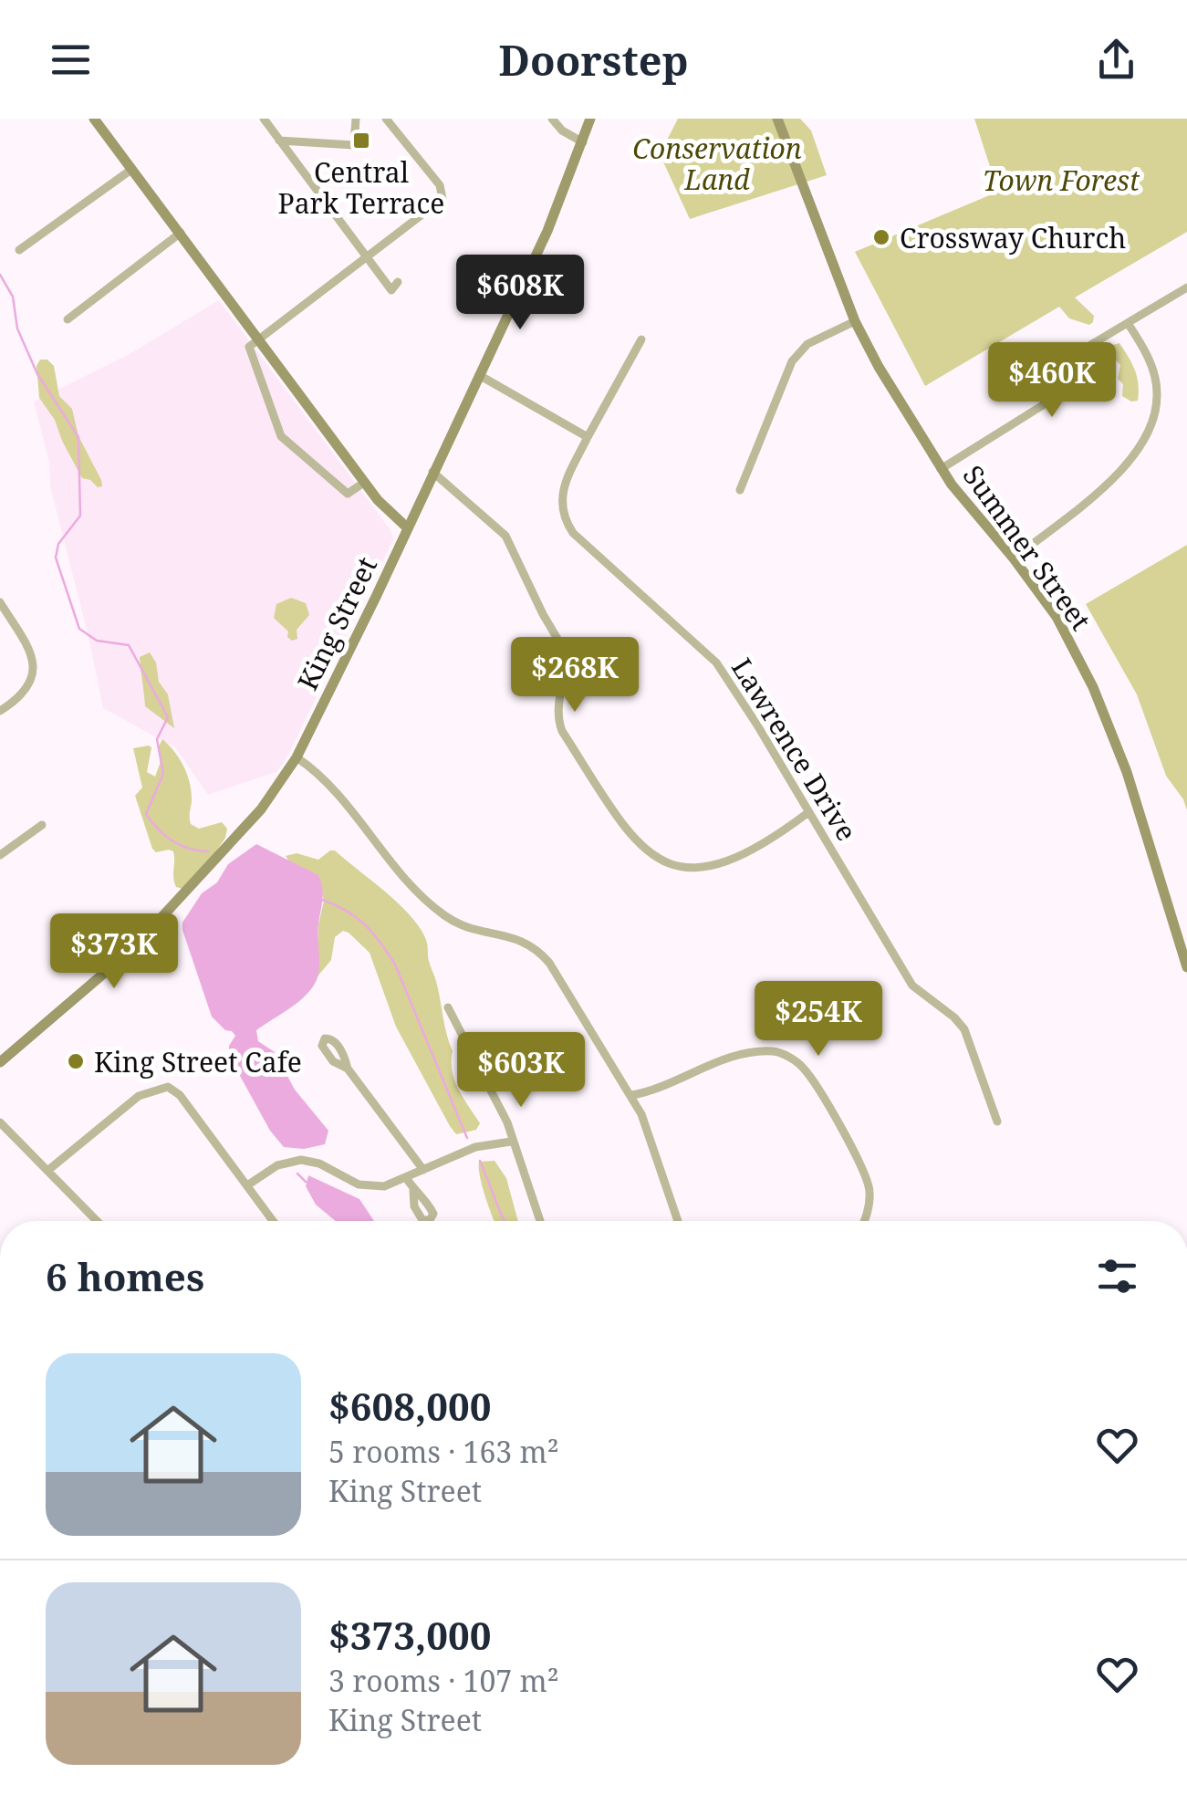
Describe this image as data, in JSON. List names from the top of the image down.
{
  "streets": {
    "main road": ["Summer Street", "King Street"],
    "street": ["Lawrence Drive"]
  },
  "parks": ["Conservation Land", "Town Forest"],
  "places": {
    "transit": ["Central Park Terrace"],
    "other": ["Crossway Church", "King Street Cafe"]
  },
  "page": {
    "header": "Doorstep",
    "price": [
      "$608K",
      "$460K",
      "$268K",
      "$373K",
      "$254K",
      "$603K"
    ],
    "heading": "6 homes",
    "list": [
      {
        "name": "$608,000",
        "note": "5 rooms · 163 m² · King Street"
      },
      {
        "name": "$373,000",
        "note": "3 rooms · 107 m² · King Street"
      }
    ]
  }
}
